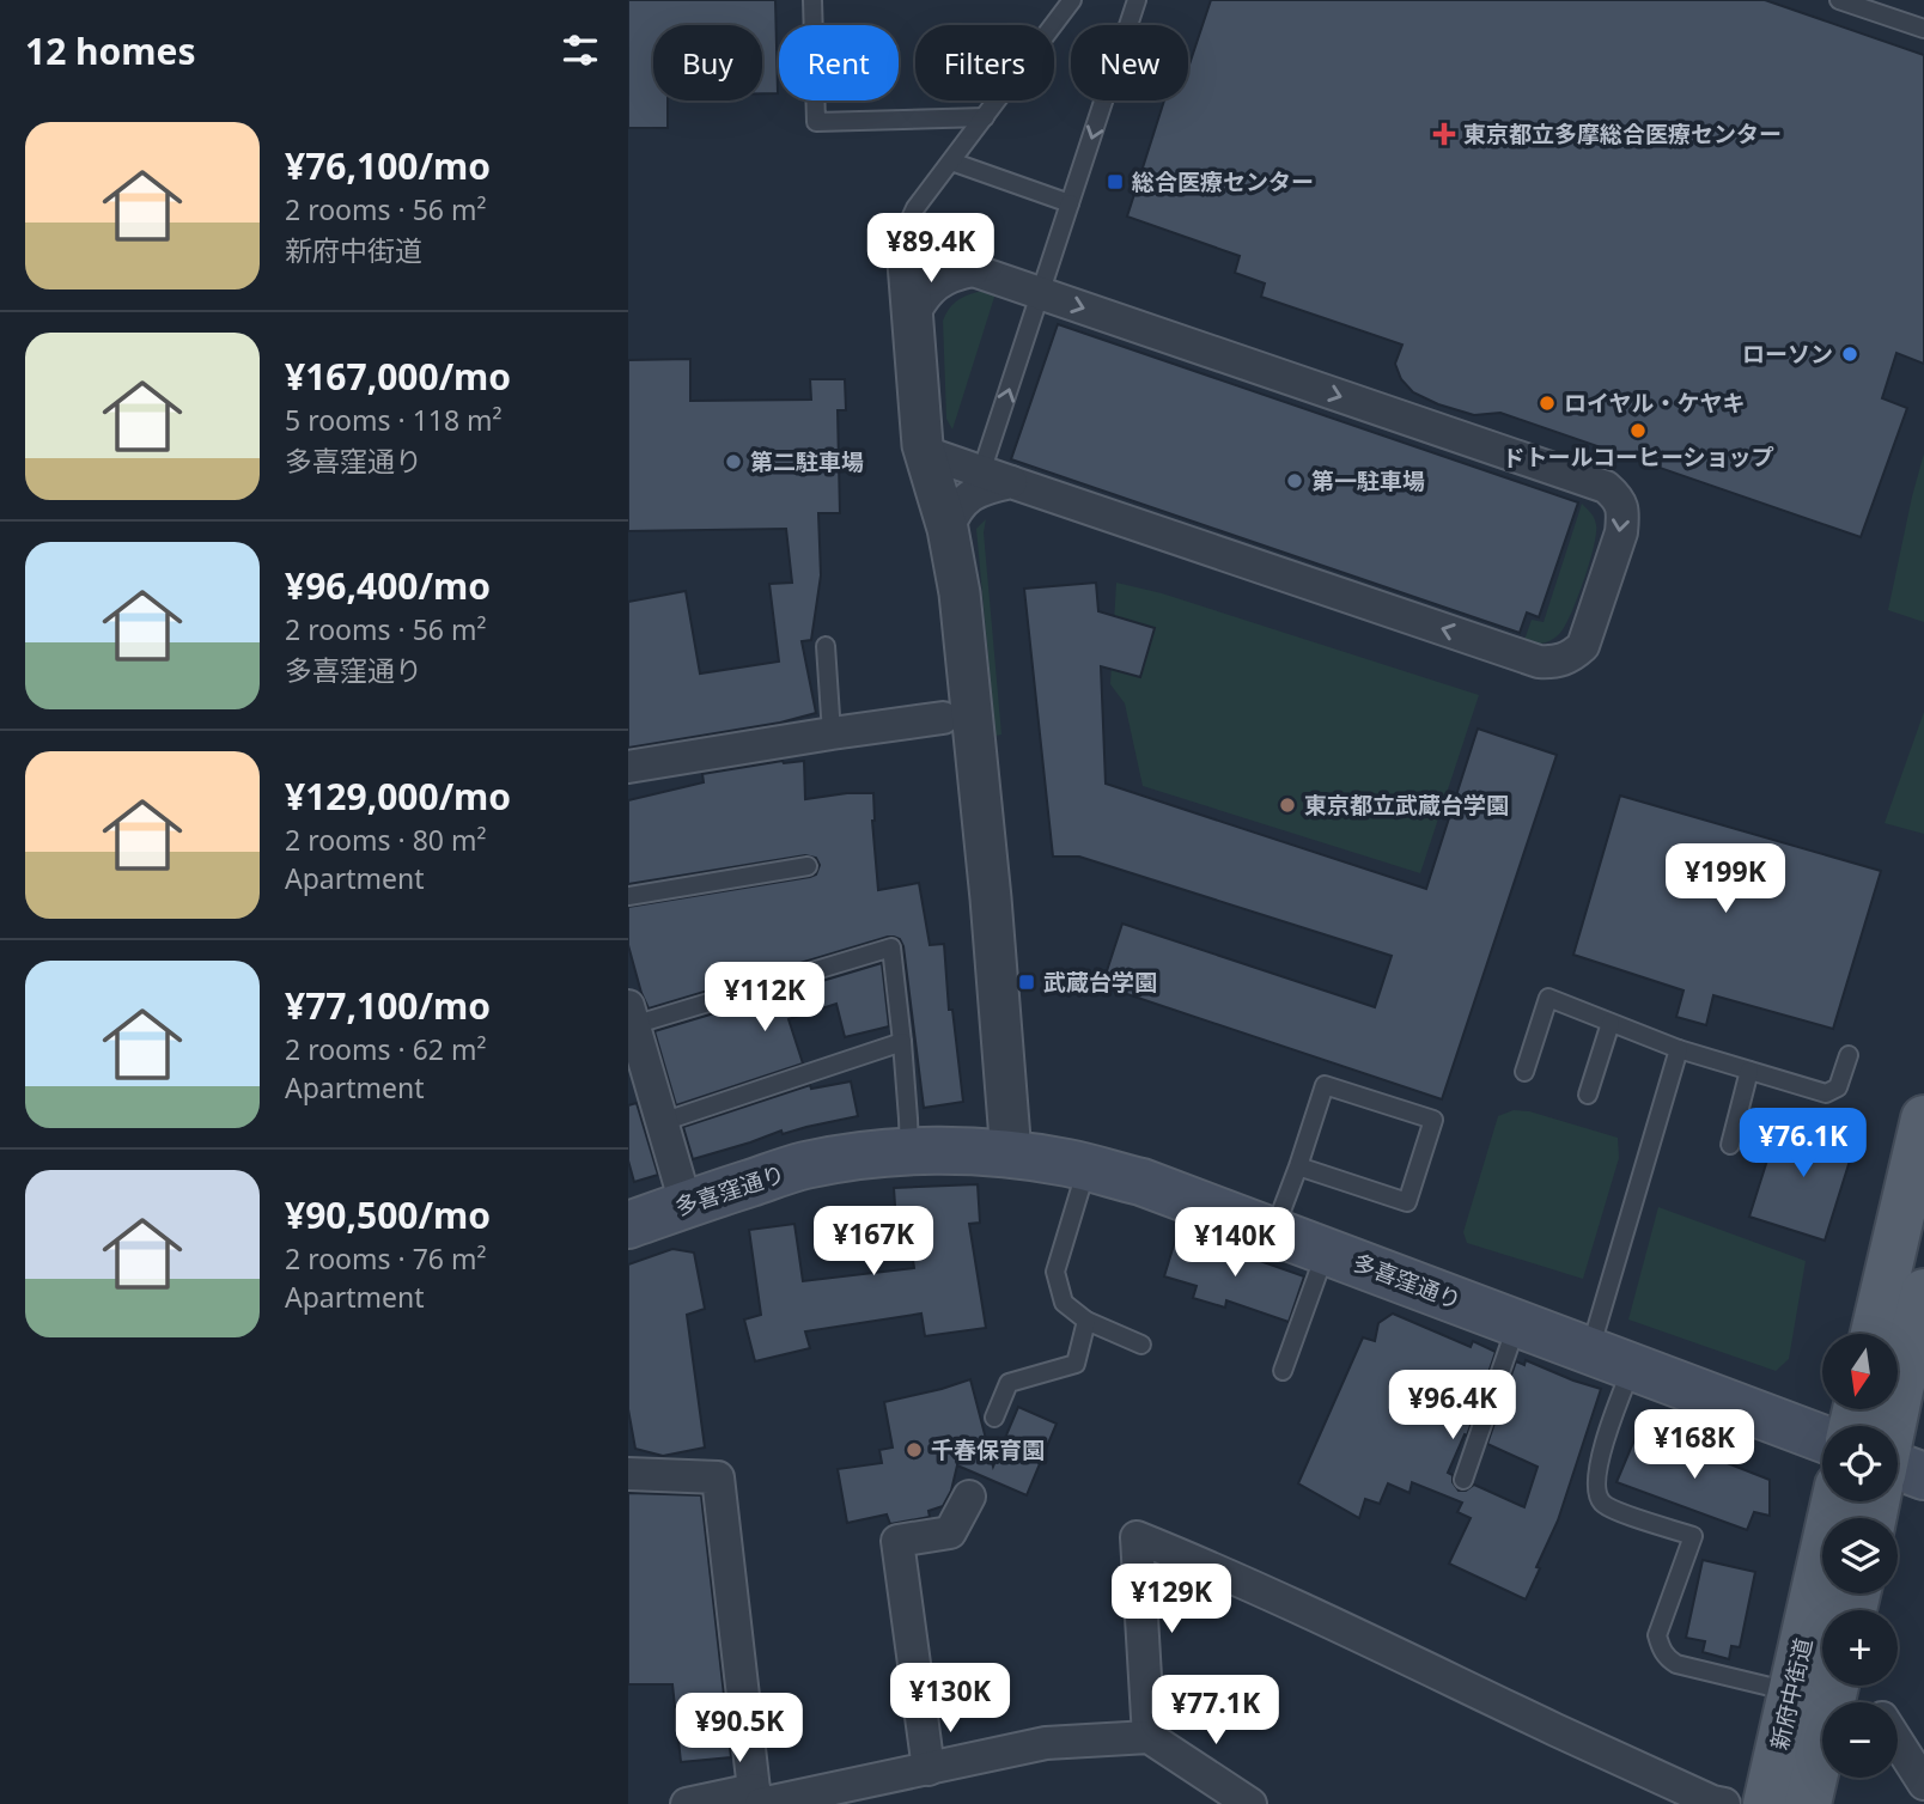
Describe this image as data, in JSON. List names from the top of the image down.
{
  "streets": {
    "main road": ["多喜窪通り", "新府中街道"]
  },
  "places": {
    "health": ["東京都立多摩総合医療センター"],
    "transit": ["総合医療センター", "武蔵台学園"],
    "other": [
      "ローソン",
      "ロイヤル・ケヤキ",
      "ドトールコーヒーショップ",
      "第二駐車場",
      "第一駐車場",
      "東京都立武蔵台学園",
      "千春保育園"
    ]
  },
  "north": "bottom",
  "page": {
    "heading": "12 homes",
    "chip": [
      "Buy",
      "Rent",
      "Filters",
      "New"
    ],
    "list": [
      {
        "name": "¥76,100/mo",
        "note": "2 rooms · 56 m² · 新府中街道"
      },
      {
        "name": "¥167,000/mo",
        "note": "5 rooms · 118 m² · 多喜窪通り"
      },
      {
        "name": "¥96,400/mo",
        "note": "2 rooms · 56 m² · 多喜窪通り"
      },
      {
        "name": "¥129,000/mo",
        "note": "2 rooms · 80 m² · Apartment"
      },
      {
        "name": "¥77,100/mo",
        "note": "2 rooms · 62 m² · Apartment"
      },
      {
        "name": "¥90,500/mo",
        "note": "2 rooms · 76 m² · Apartment"
      }
    ],
    "price": [
      "¥89.4K",
      "¥199K",
      "¥112K",
      "¥76.1K",
      "¥167K",
      "¥140K",
      "¥96.4K",
      "¥168K",
      "¥129K",
      "¥130K",
      "¥77.1K",
      "¥90.5K"
    ],
    "map_buttons": ["+", "−"]
  }
}
